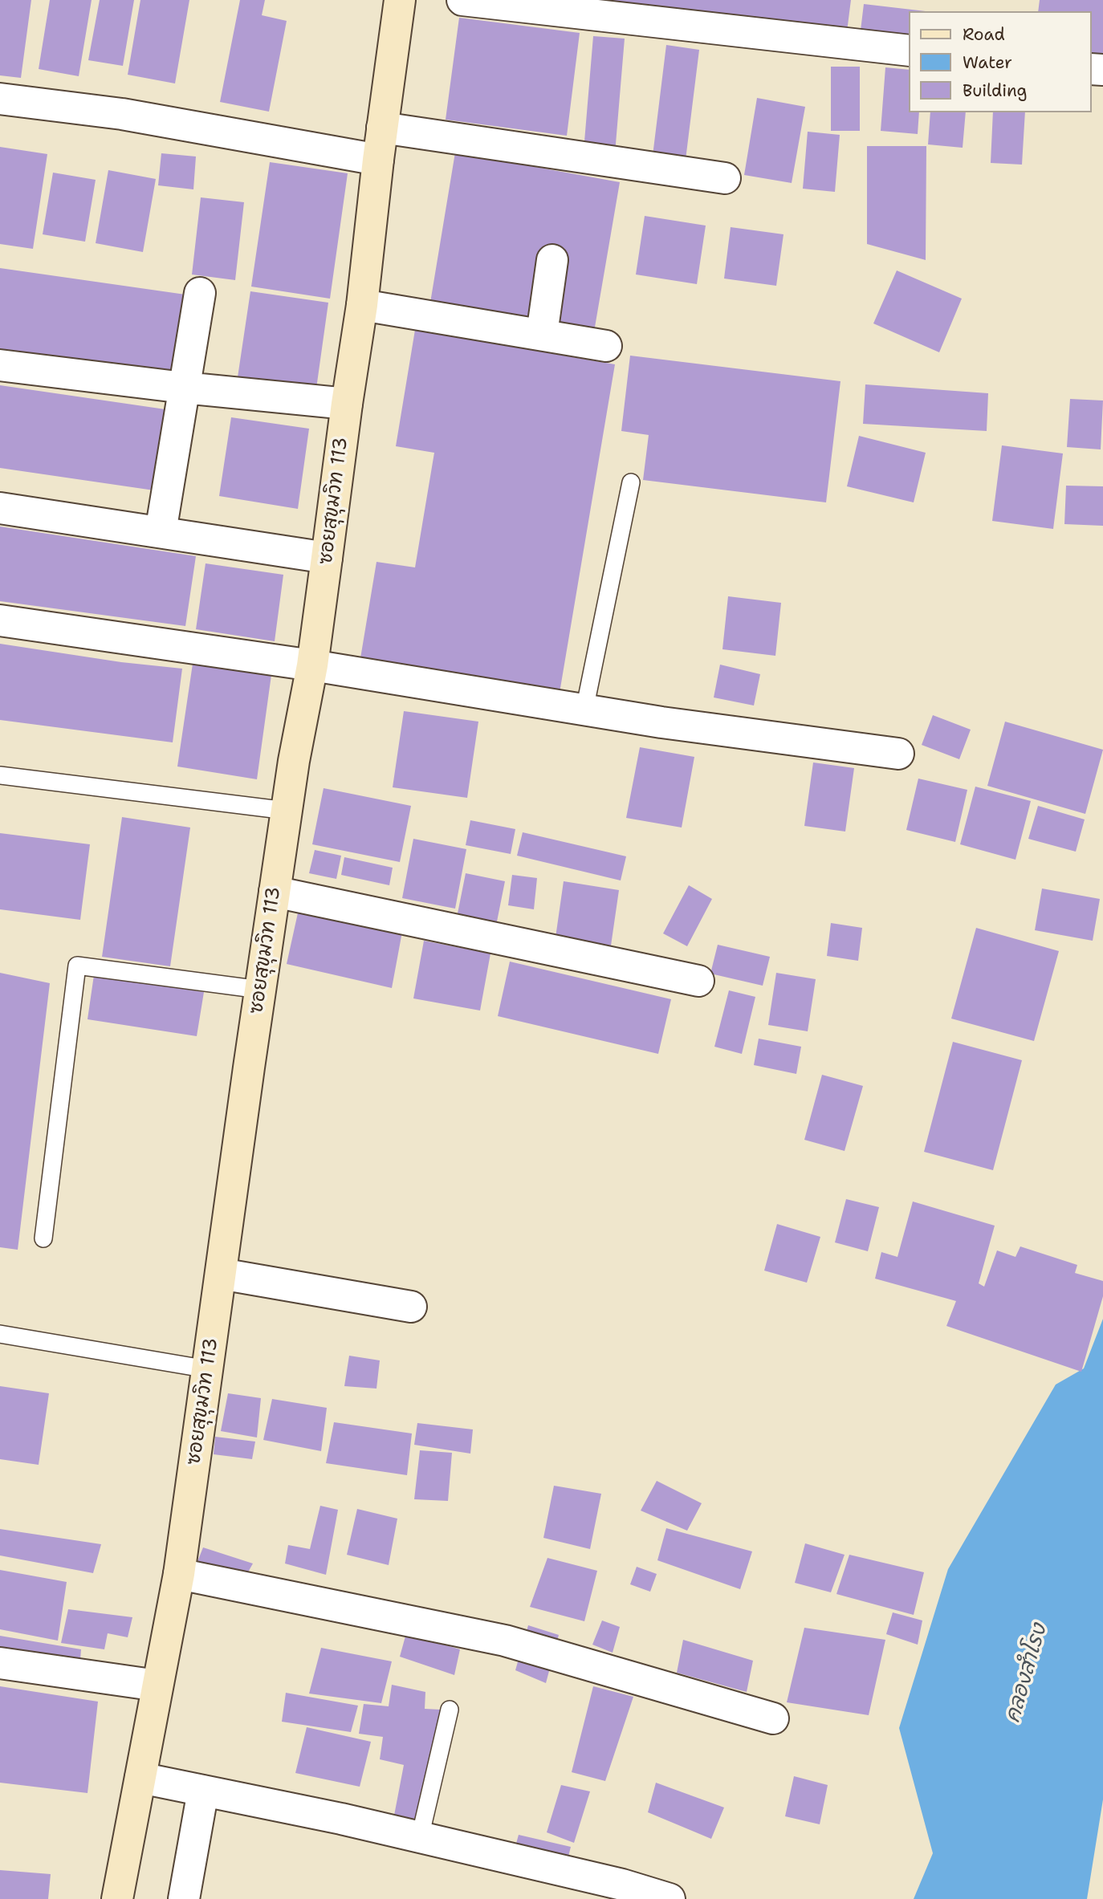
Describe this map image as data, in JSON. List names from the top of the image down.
{
  "streets": {
    "main road": ["ซอยสุขุมวิท 113"]
  },
  "water": ["คลองสำโรง"],
  "legend": ["Road", "Water", "Building"]
}
